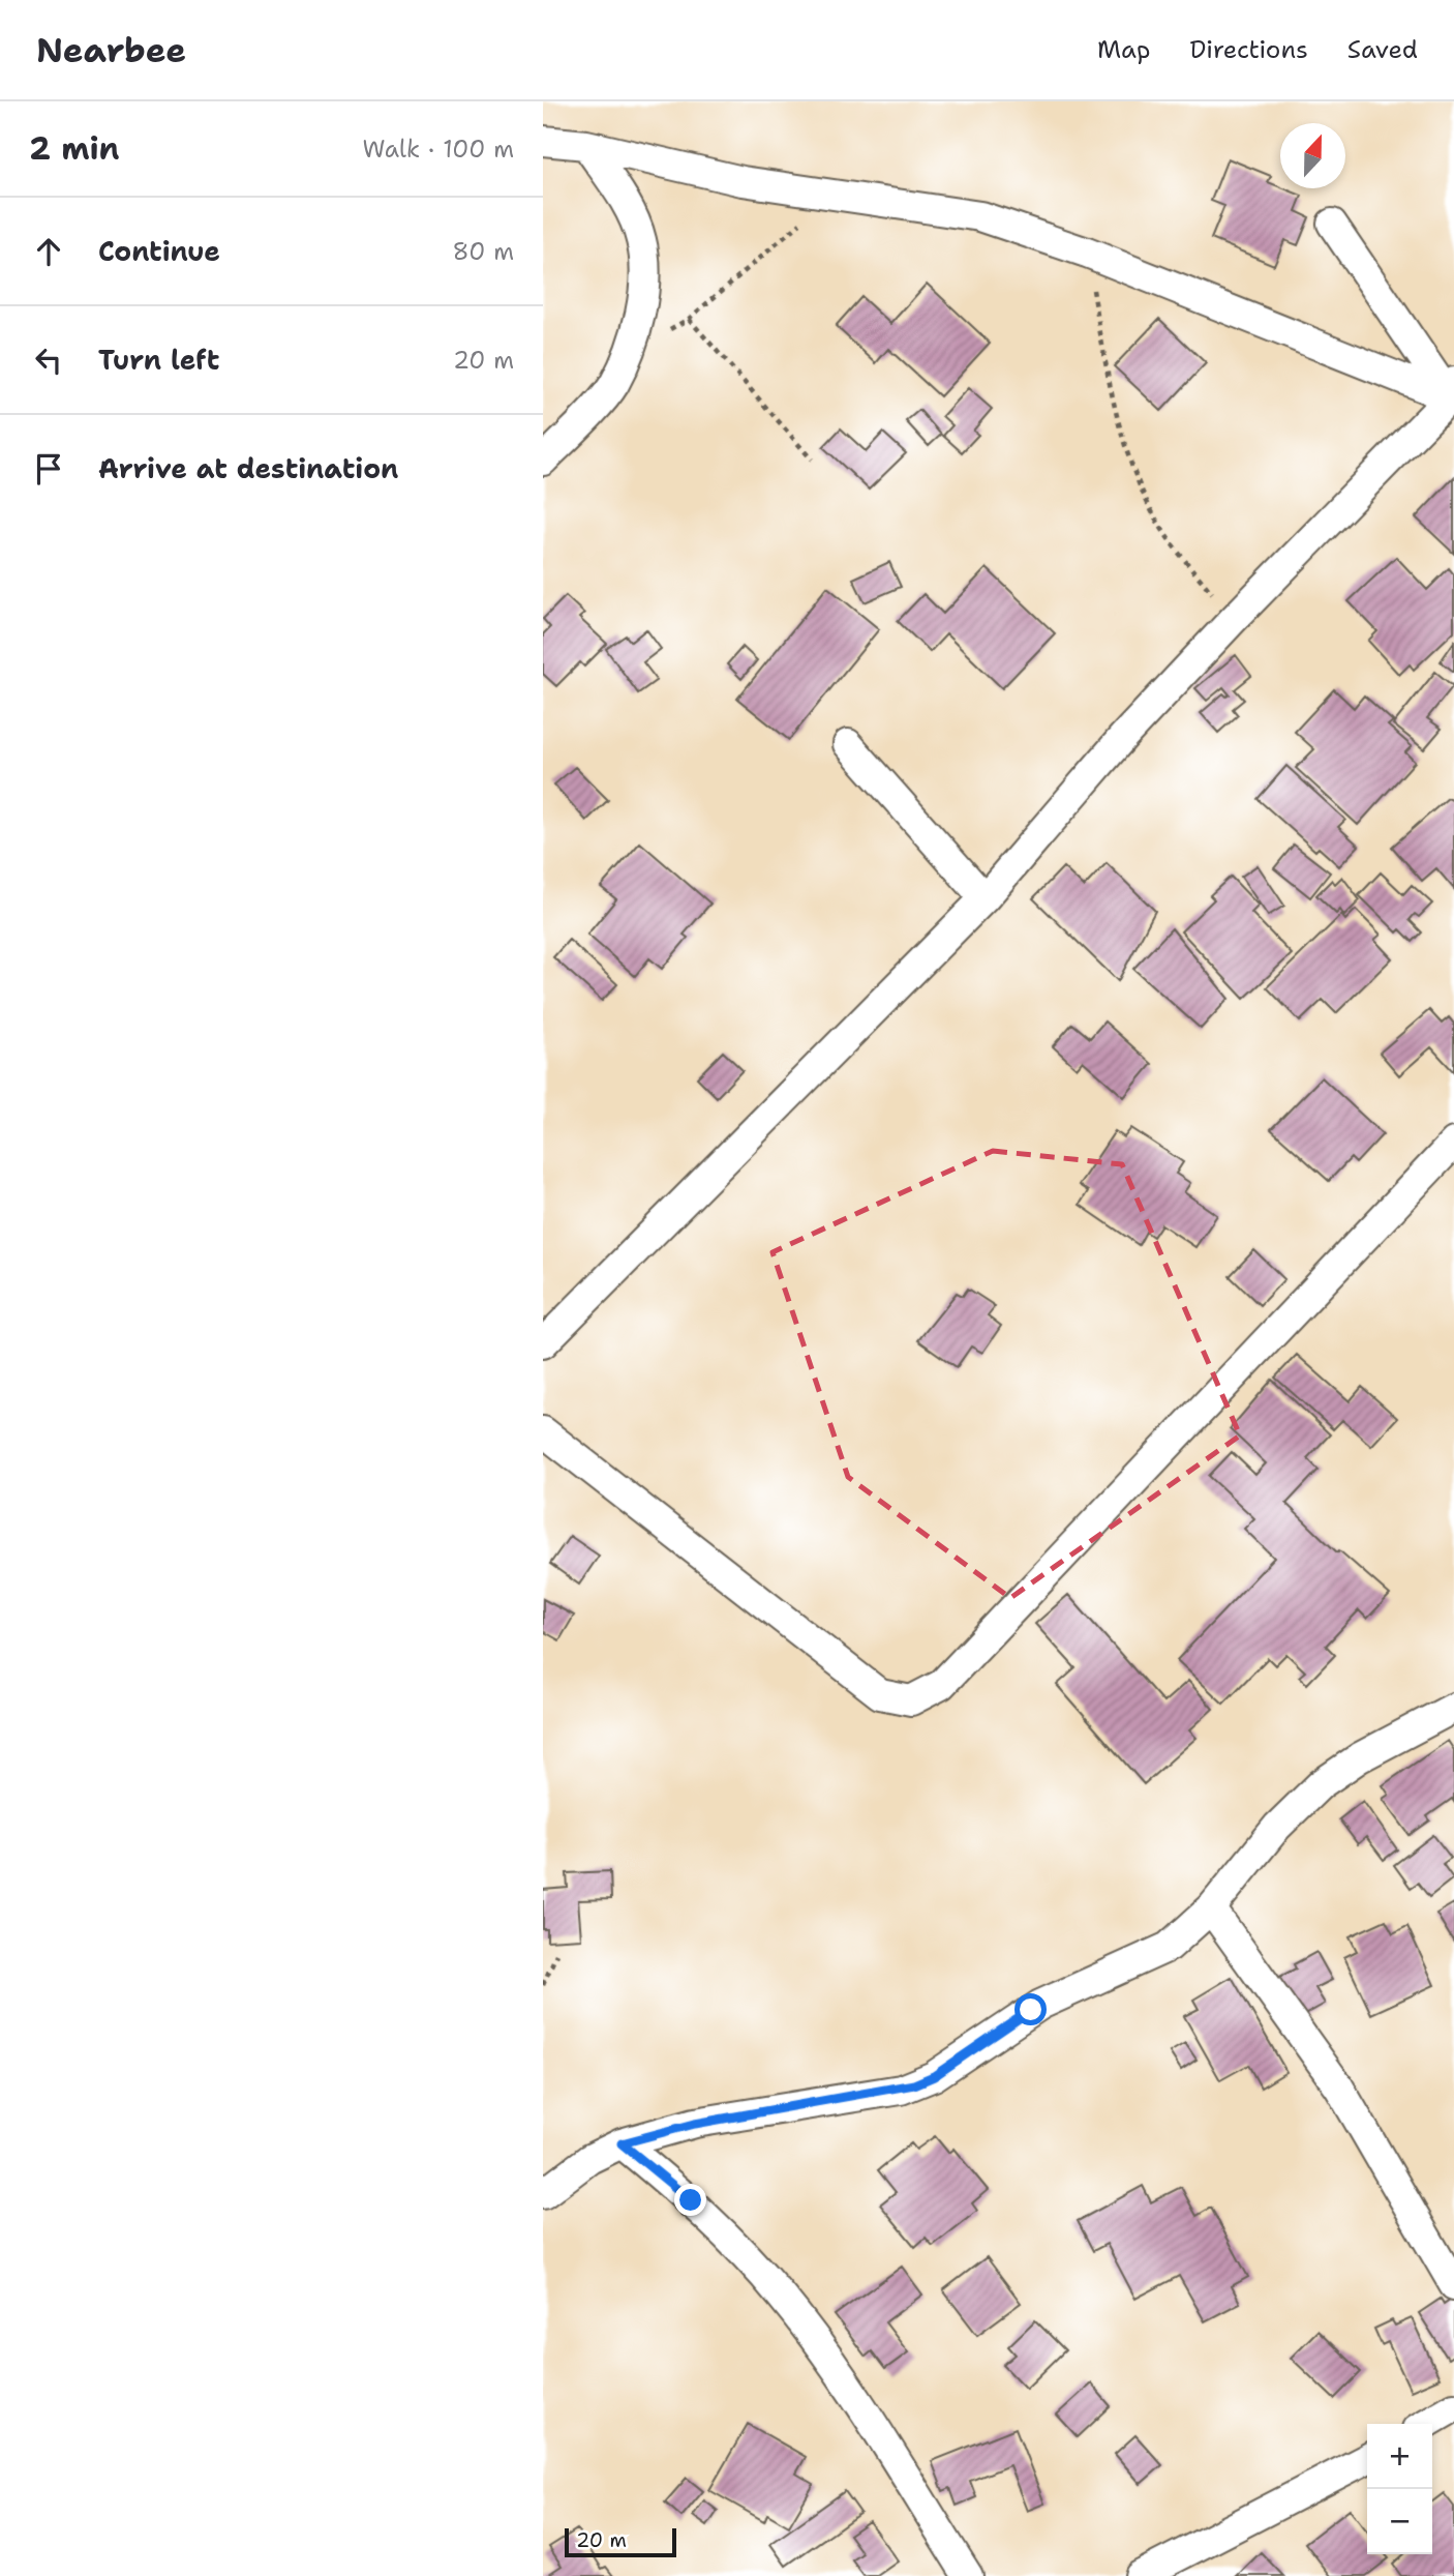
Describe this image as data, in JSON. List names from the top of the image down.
{
  "scale_bar": "20 m",
  "north": "top",
  "page": {
    "header": "Nearbee",
    "nav": ["Map", "Directions", "Saved"],
    "heading": ["2 min", "Walk · 100 m"],
    "list": [
      ["Continue", "80 m"],
      ["Turn left", "20 m"],
      "Arrive at destination"
    ],
    "map_buttons": ["+", "−"],
    "scale": "20 m"
  }
}
